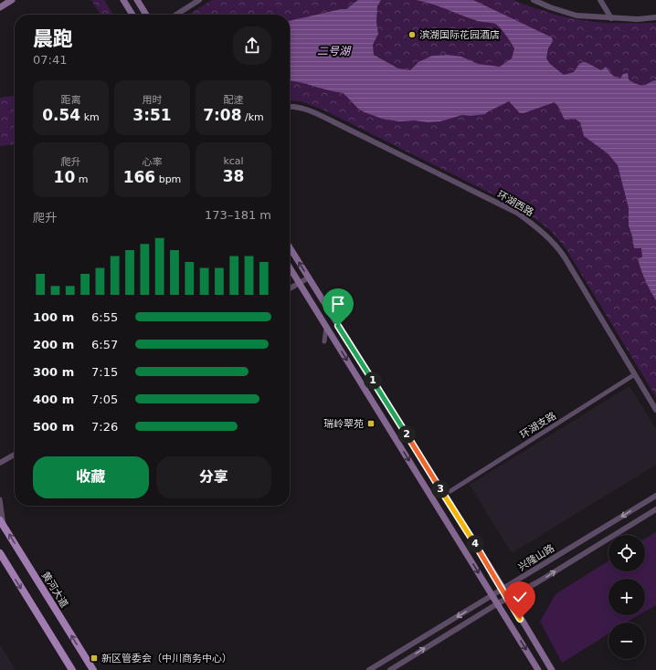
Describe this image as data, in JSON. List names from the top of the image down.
{
  "streets": {
    "main road": ["黄河大道"],
    "street": ["环湖西路", "环湖支路", "兴隆山路"]
  },
  "crossings": [
    ["环湖西路", "环湖支路"]
  ],
  "water": ["二号湖"],
  "places": {
    "other": ["滨湖国际花园酒店"],
    "transit": ["瑞岭翠苑", "新区管委会（中川商务中心）"]
  },
  "page": {
    "heading": ["晨跑", "07:41"],
    "stats": [
      ["距离", "0.54 km"],
      ["用时", "3:51"],
      ["配速", "7:08 /km"],
      ["爬升", "10 m"],
      ["心率", "166 bpm"],
      ["kcal", "38"]
    ],
    "chart": ["爬升", "173–181 m"],
    "list": [
      {
        "name": "100 m",
        "note": "6:55"
      },
      {
        "name": "200 m",
        "note": "6:57"
      },
      {
        "name": "300 m",
        "note": "7:15"
      },
      {
        "name": "400 m",
        "note": "7:05"
      },
      {
        "name": "500 m",
        "note": "7:26"
      }
    ],
    "pins": [
      "1",
      "2",
      "3",
      "4"
    ],
    "buttons": ["收藏", "分享"],
    "map_buttons": ["+", "−"]
  }
}
